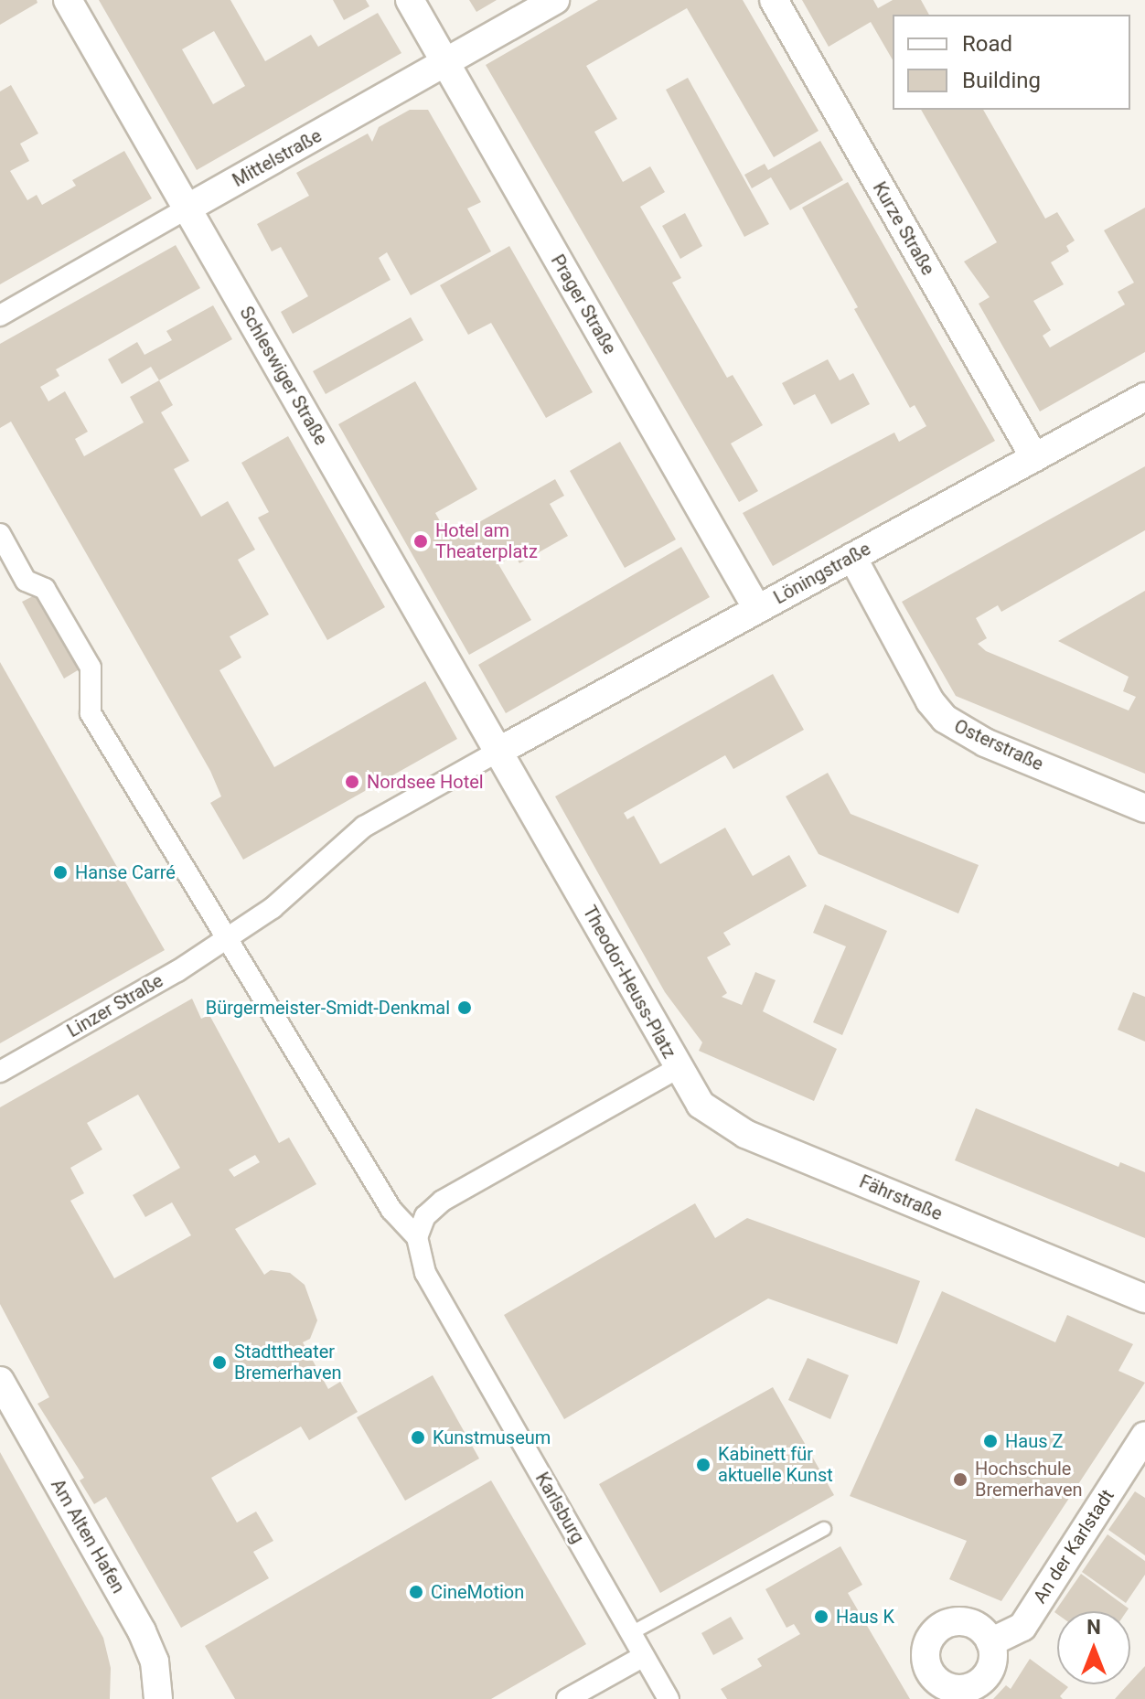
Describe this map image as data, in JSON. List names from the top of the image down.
{
  "streets": {
    "street": [
      "Mittelstraße",
      "Kurze Straße",
      "Prager Straße",
      "Schleswiger Straße",
      "Löningstraße",
      "Osterstraße",
      "Theodor-Heuss-Platz",
      "Linzer Straße",
      "Fährstraße",
      "Karlsburg",
      "Am Alten Hafen",
      "An der Karlstadt"
    ]
  },
  "crossings": [
    ["Mittelstraße", "Prager Straße"],
    ["Mittelstraße", "Schleswiger Straße"],
    ["Kurze Straße", "Löningstraße"],
    ["Prager Straße", "Löningstraße"],
    ["Schleswiger Straße", "Löningstraße"],
    ["Schleswiger Straße", "Theodor-Heuss-Platz"],
    ["Löningstraße", "Osterstraße"],
    ["Löningstraße", "Theodor-Heuss-Platz"],
    ["Theodor-Heuss-Platz", "Fährstraße"],
    ["Theodor-Heuss-Platz", "Karlsburg"]
  ],
  "places": [
    "Hotel am Theaterplatz",
    "Nordsee Hotel",
    "Hanse Carré",
    "Bürgermeister-Smidt-Denkmal",
    "Stadttheater Bremerhaven",
    "Kunstmuseum",
    "Haus Z",
    "Kabinett für aktuelle Kunst",
    "Hochschule Bremerhaven",
    "CineMotion",
    "Haus K"
  ],
  "legend": ["Road", "Building"],
  "north": "top"
}
